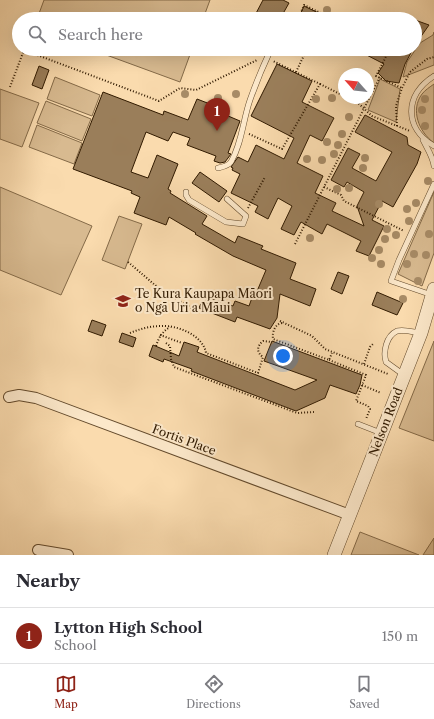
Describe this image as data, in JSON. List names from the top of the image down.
{
  "streets": {
    "street": ["Nelson Road", "Fortis Place"]
  },
  "crossings": [
    ["Nelson Road", "Fortis Place"]
  ],
  "places": {
    "school or university": ["Te Kura Kaupapa Māori o Ngā Uri a Māui"]
  },
  "north": "top left",
  "page": {
    "search": "Search here",
    "pins": "1",
    "heading": "Nearby",
    "list": [
      {
        "mark": "1",
        "name": "Lytton High School",
        "note": "School",
        "value": "150 m"
      }
    ],
    "nav": ["Map", "Directions", "Saved"]
  }
}
